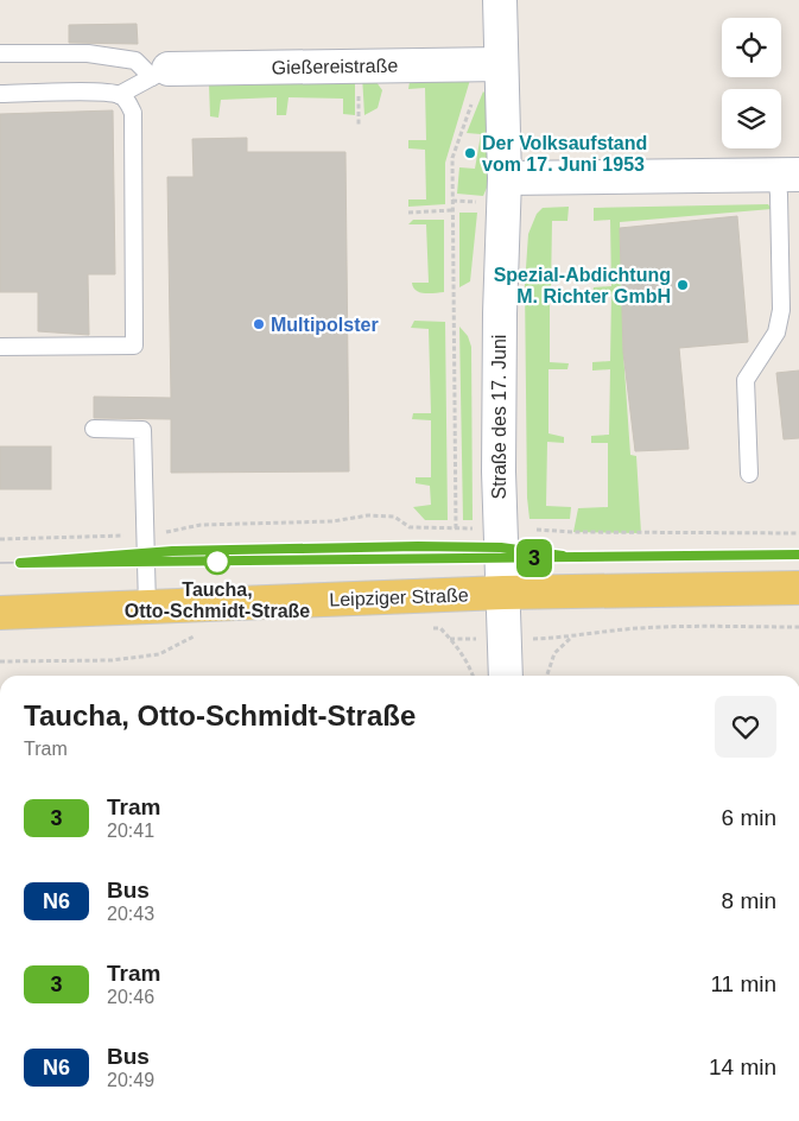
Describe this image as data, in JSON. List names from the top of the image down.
{
  "streets": {
    "main road": ["Leipziger Straße"],
    "street": ["Gießereistraße", "Straße des 17. Juni"]
  },
  "crossings": [
    ["Straße des 17. Juni", "Leipziger Straße"]
  ],
  "places": [
    "Der Volksaufstand vom 17. Juni 1953",
    "Spezial-Abdichtung M. Richter GmbH",
    "Multipolster",
    "Taucha, Otto-Schmidt-Straße"
  ],
  "lines": ["tram line 3"],
  "page": {
    "on_map": "3",
    "heading": ["Taucha, Otto-Schmidt-Straße", "Tram"],
    "list": [
      {
        "mark": "3",
        "name": "Tram",
        "note": "20:41",
        "value": "6 min"
      },
      {
        "mark": "N6",
        "name": "Bus",
        "note": "20:43",
        "value": "8 min"
      },
      {
        "mark": "3",
        "name": "Tram",
        "note": "20:46",
        "value": "11 min"
      },
      {
        "mark": "N6",
        "name": "Bus",
        "note": "20:49",
        "value": "14 min"
      }
    ]
  }
}
